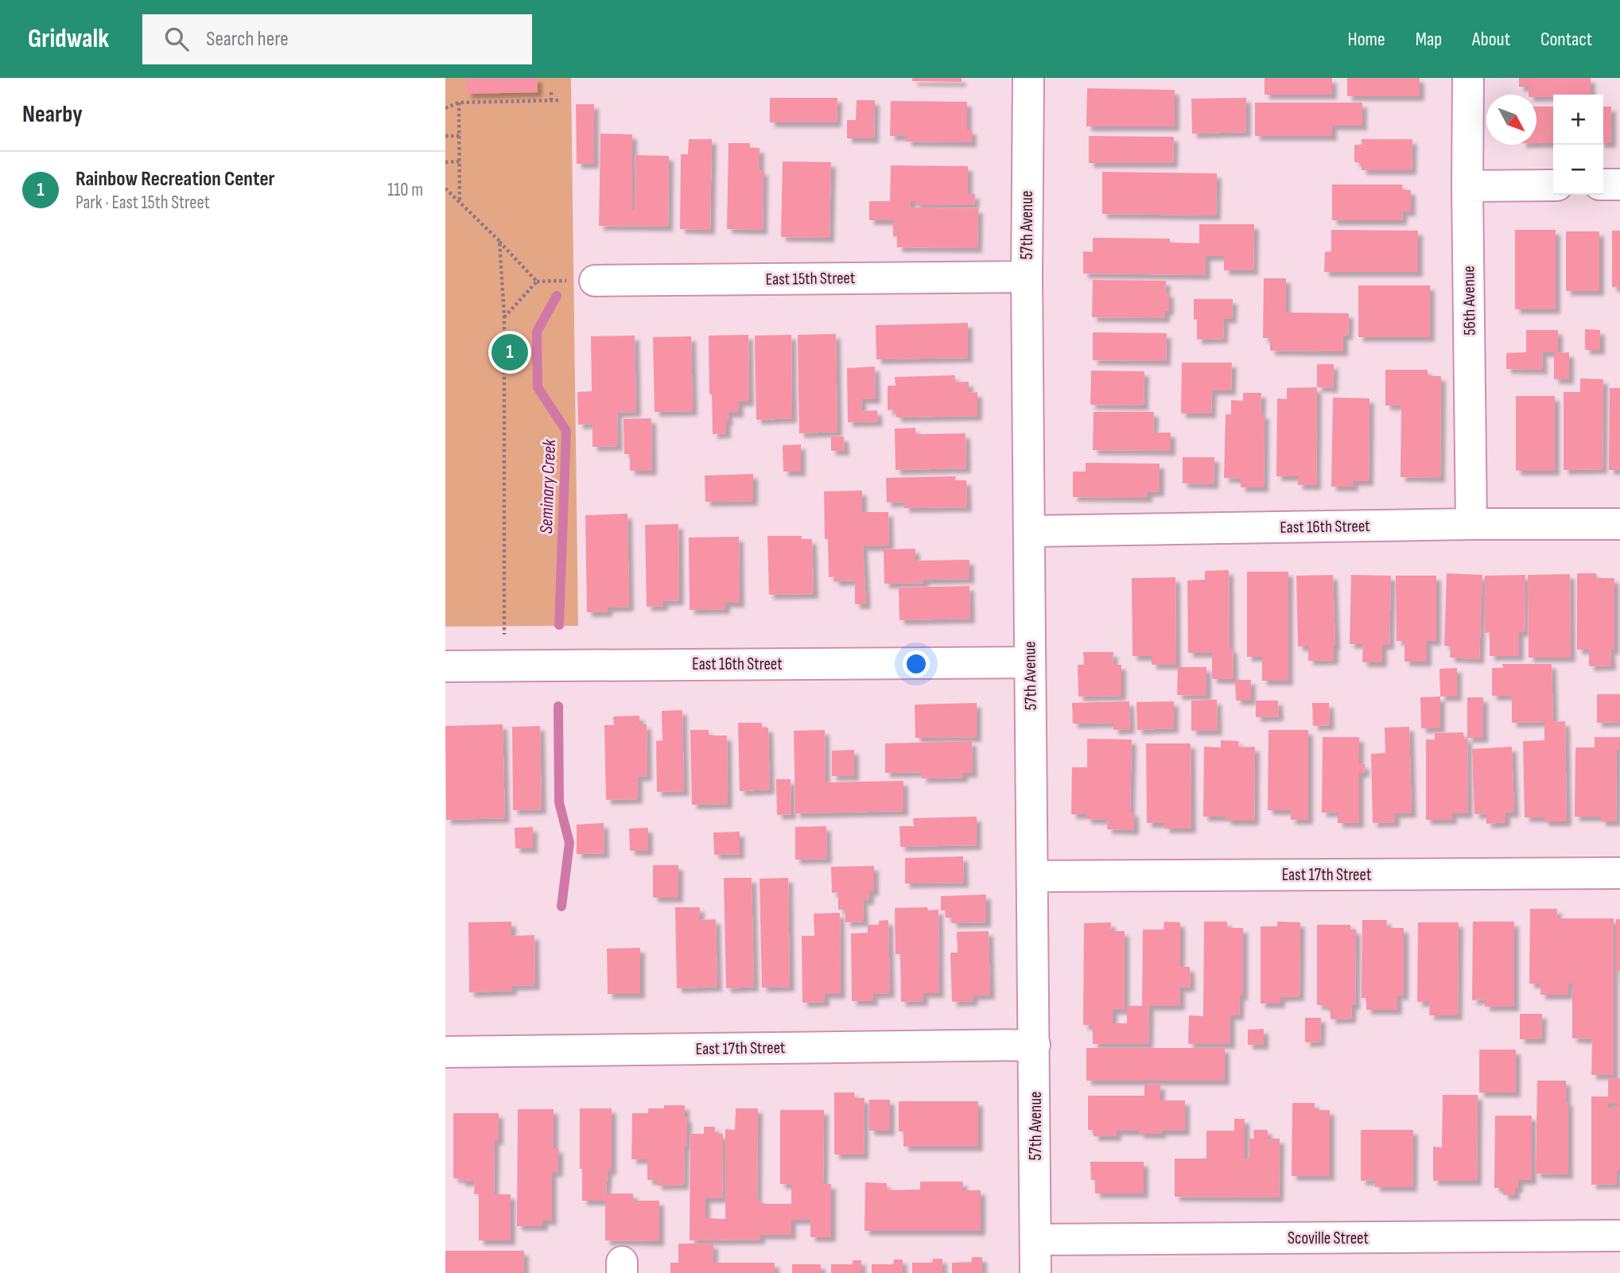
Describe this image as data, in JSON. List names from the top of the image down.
{
  "streets": {
    "street": [
      "57th Avenue",
      "East 15th Street",
      "56th Avenue",
      "East 16th Street",
      "East 17th Street",
      "Scoville Street"
    ]
  },
  "crossings": [
    ["57th Avenue", "East 15th Street"],
    ["57th Avenue", "East 16th Street"],
    ["57th Avenue", "East 17th Street"],
    ["57th Avenue", "Scoville Street"],
    ["56th Avenue", "East 16th Street"]
  ],
  "water": ["Seminary Creek"],
  "north": "bottom right",
  "page": {
    "header": "Gridwalk",
    "search": "Search here",
    "nav": [
      "Home",
      "Map",
      "About",
      "Contact"
    ],
    "heading": "Nearby",
    "map_buttons": ["+", "−"],
    "list": [
      {
        "mark": "1",
        "name": "Rainbow Recreation Center",
        "note": "Park · East 15th Street",
        "value": "110 m"
      }
    ],
    "pins": "1"
  }
}
